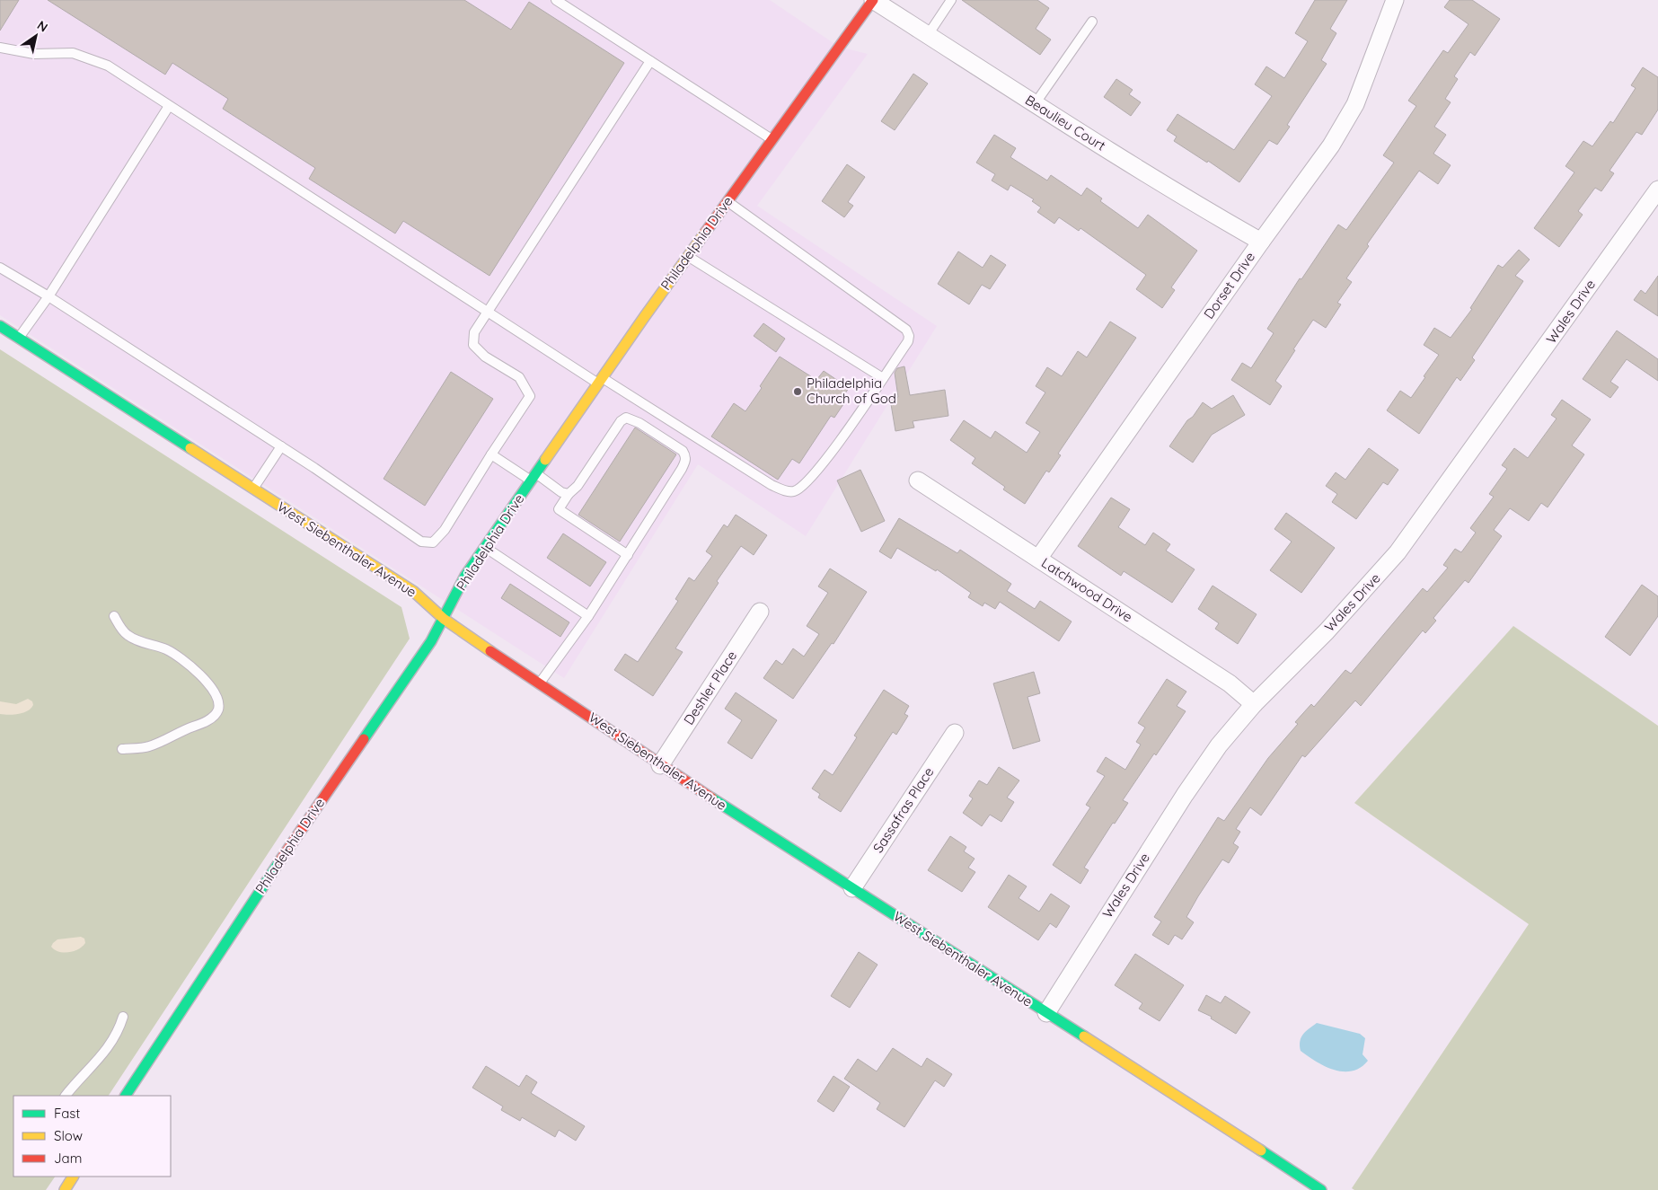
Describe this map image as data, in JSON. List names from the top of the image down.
{
  "streets": {
    "main road": ["Philadelphia Drive", "West Siebenthaler Avenue"],
    "street": [
      "Beaulieu Court",
      "Dorset Drive",
      "Wales Drive",
      "Latchwood Drive",
      "Deshler Place",
      "Sassafras Place"
    ]
  },
  "crossings": [
    ["Beaulieu Court", "Philadelphia Drive"],
    ["Beaulieu Court", "Dorset Drive"],
    ["Philadelphia Drive", "West Siebenthaler Avenue"],
    ["Dorset Drive", "Latchwood Drive"],
    ["Wales Drive", "West Siebenthaler Avenue"],
    ["Wales Drive", "Latchwood Drive"],
    ["West Siebenthaler Avenue", "Deshler Place"],
    ["West Siebenthaler Avenue", "Sassafras Place"]
  ],
  "places": ["Philadelphia Church of God"],
  "legend": ["Fast", "Slow", "Jam"],
  "north": "top right"
}
